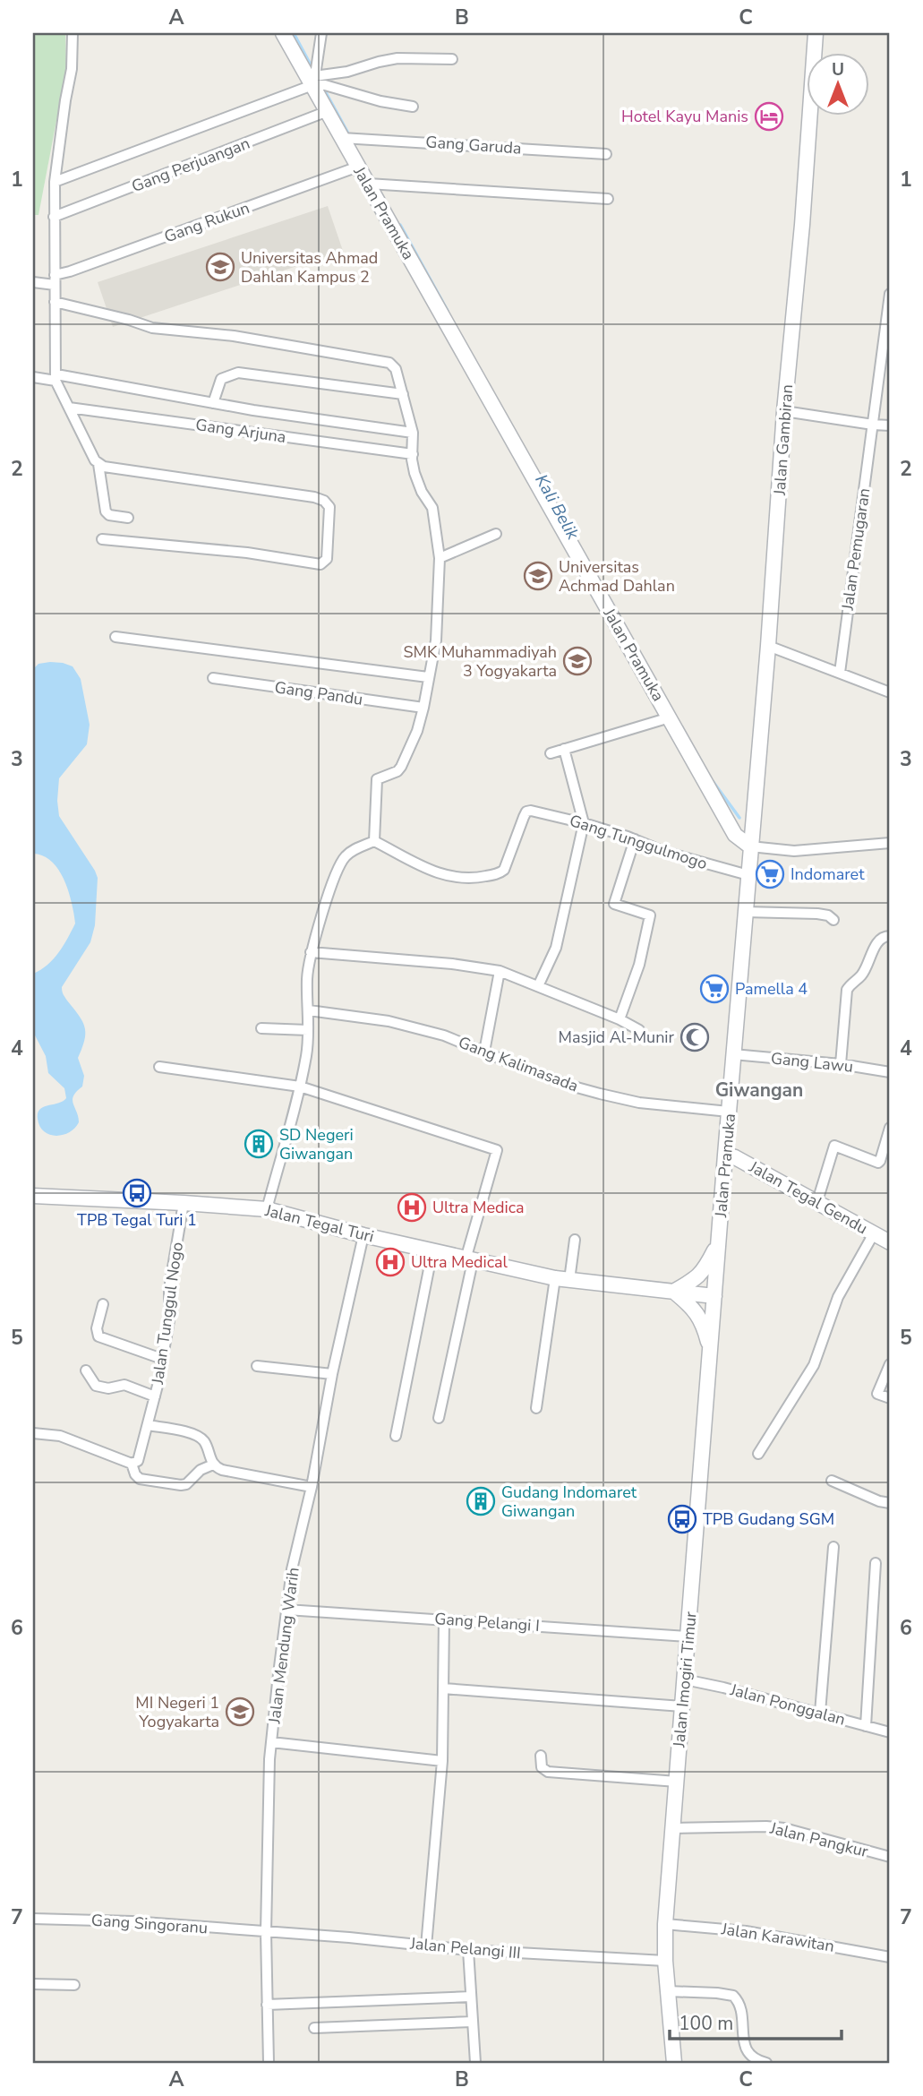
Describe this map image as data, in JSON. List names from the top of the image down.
{
  "streets": {
    "main road": [
      "Jalan Pramuka",
      "Jalan Gambiran",
      "Jalan Tegal Gendu",
      "Jalan Tegal Turi",
      "Jalan Imogiri Timur"
    ],
    "street": [
      "Gang Garuda",
      "Gang Perjuangan",
      "Gang Rukun",
      "Gang Arjuna",
      "Jalan Pemugaran",
      "Gang Pandu",
      "Gang Tunggulmogo",
      "Gang Lawu",
      "Gang Kalimasada",
      "Jalan Tunggul Nogo",
      "Gang Pelangi I",
      "Jalan Mendung Warih",
      "Jalan Ponggalan",
      "Jalan Pangkur",
      "Gang Singoranu",
      "Jalan Karawitan",
      "Jalan Pelangi III"
    ]
  },
  "crossings": [
    ["Gang Garuda", "Jalan Pramuka"],
    ["Gang Perjuangan", "Jalan Pramuka"],
    ["Jalan Pramuka", "Gang Rukun"],
    ["Jalan Pramuka", "Jalan Gambiran"],
    ["Jalan Pramuka", "Gang Tunggulmogo"],
    ["Jalan Pramuka", "Gang Lawu"],
    ["Jalan Pramuka", "Gang Kalimasada"],
    ["Jalan Pramuka", "Jalan Tegal Gendu"],
    ["Jalan Pramuka", "Jalan Tegal Turi"],
    ["Jalan Pramuka", "Jalan Imogiri Timur"],
    ["Jalan Tegal Turi", "Jalan Tunggul Nogo"],
    ["Jalan Tegal Turi", "Jalan Mendung Warih"],
    ["Jalan Tegal Turi", "Jalan Imogiri Timur"],
    ["Gang Pelangi I", "Jalan Mendung Warih"],
    ["Gang Pelangi I", "Jalan Imogiri Timur"],
    ["Jalan Mendung Warih", "Gang Singoranu"],
    ["Jalan Mendung Warih", "Jalan Pelangi III"],
    ["Jalan Imogiri Timur", "Jalan Ponggalan"],
    ["Jalan Imogiri Timur", "Jalan Pangkur"],
    ["Jalan Imogiri Timur", "Jalan Karawitan"],
    ["Jalan Imogiri Timur", "Jalan Pelangi III"],
    ["Gang Singoranu", "Jalan Pelangi III"]
  ],
  "districts": ["Giwangan"],
  "water": ["Kali Belik"],
  "places": {
    "hotel": ["Hotel Kayu Manis"],
    "school or university": [
      "Universitas Ahmad Dahlan Kampus 2",
      "Universitas Achmad Dahlan",
      "SMK Muhammadiyah 3 Yogyakarta",
      "MI Negeri 1 Yogyakarta"
    ],
    "supermarket": ["Indomaret", "Pamella 4"],
    "mosque": ["Masjid Al-Munir"],
    "building": ["SD Negeri Giwangan", "Gudang Indomaret Giwangan"],
    "bus stop": ["TPB Tegal Turi 1", "TPB Gudang SGM"],
    "hospital": ["Ultra Medica", "Ultra Medical"]
  },
  "scale_bar": "100 m",
  "north": "top",
  "grid": {
    "columns": ["A", "B", "C"],
    "rows": [
      "1",
      "2",
      "3",
      "4",
      "5",
      "6",
      "7"
    ]
  }
}
